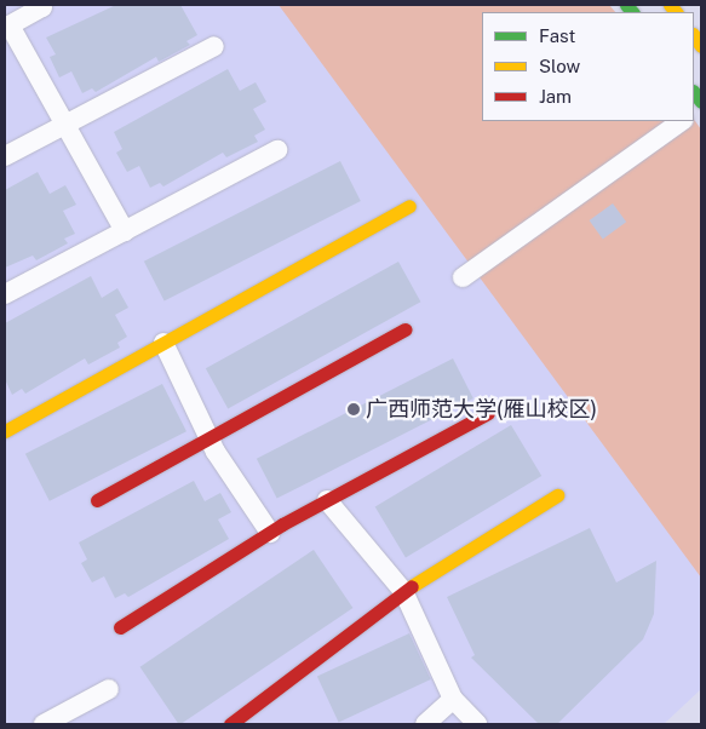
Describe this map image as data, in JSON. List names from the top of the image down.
{
  "places": ["广西师范大学(雁山校区)"],
  "legend": ["Fast", "Slow", "Jam"]
}
